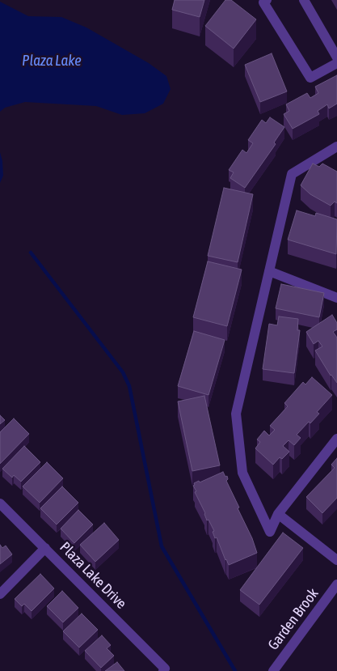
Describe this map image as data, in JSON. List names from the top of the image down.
{
  "streets": {
    "street": ["Plaza Lake Drive", "Garden Brook"]
  },
  "water": ["Plaza Lake"]
}
